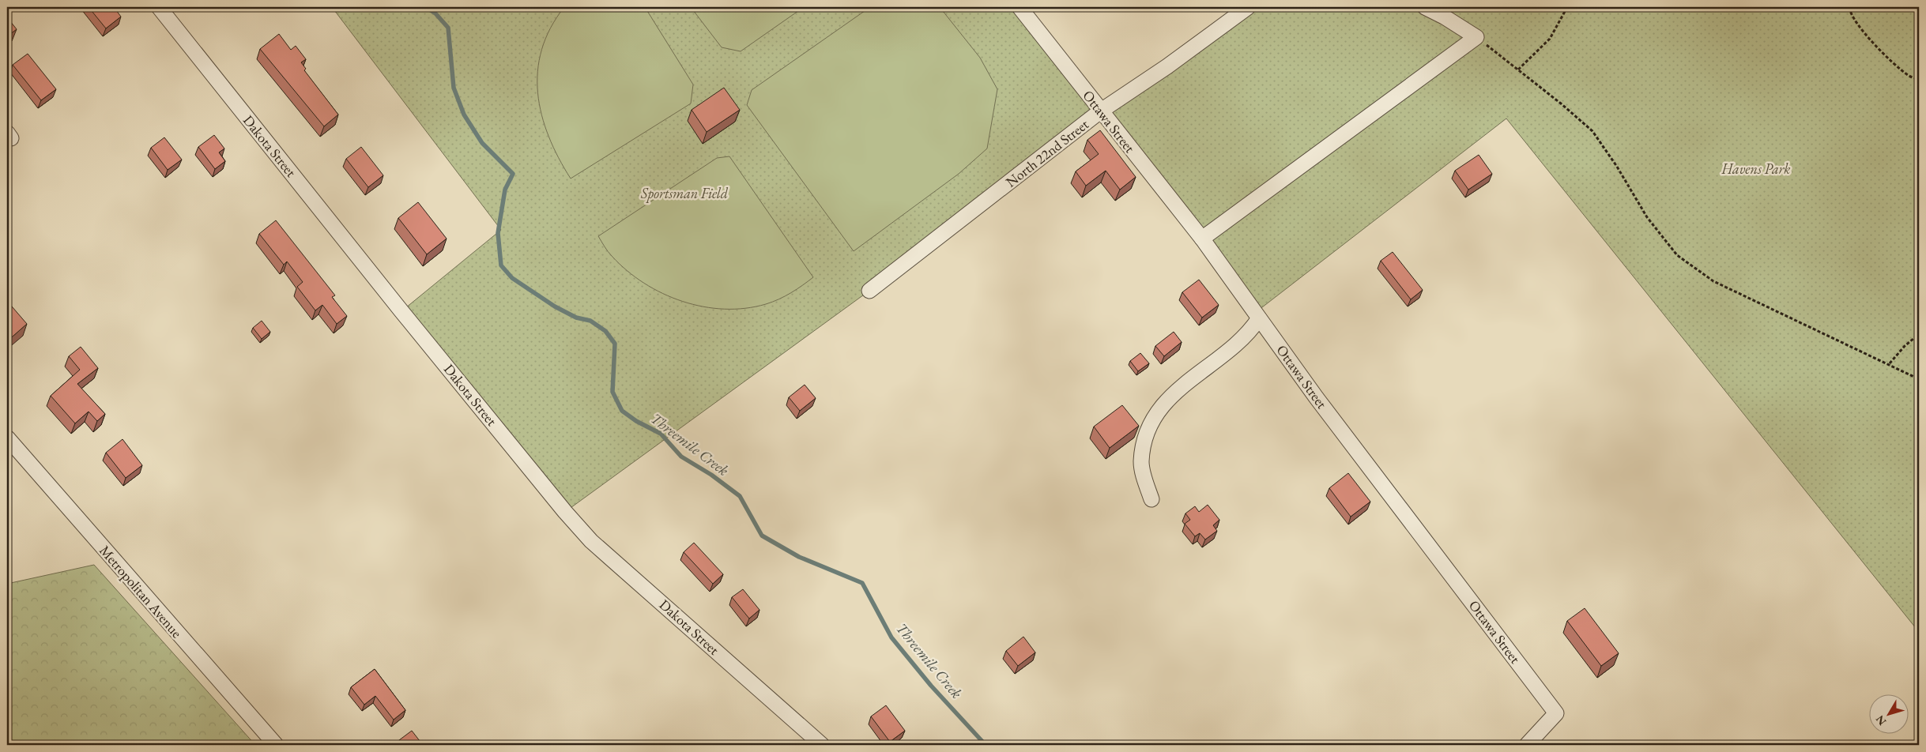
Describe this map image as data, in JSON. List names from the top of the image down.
{
  "streets": {
    "street": [
      "Ottawa Street",
      "Dakota Street",
      "North 22nd Street",
      "Metropolitan Avenue"
    ]
  },
  "crossings": [
    ["Ottawa Street", "North 22nd Street"]
  ],
  "water": ["Threemile Creek"],
  "parks": ["Havens Park", "Sportsman Field"],
  "north": "bottom left"
}
